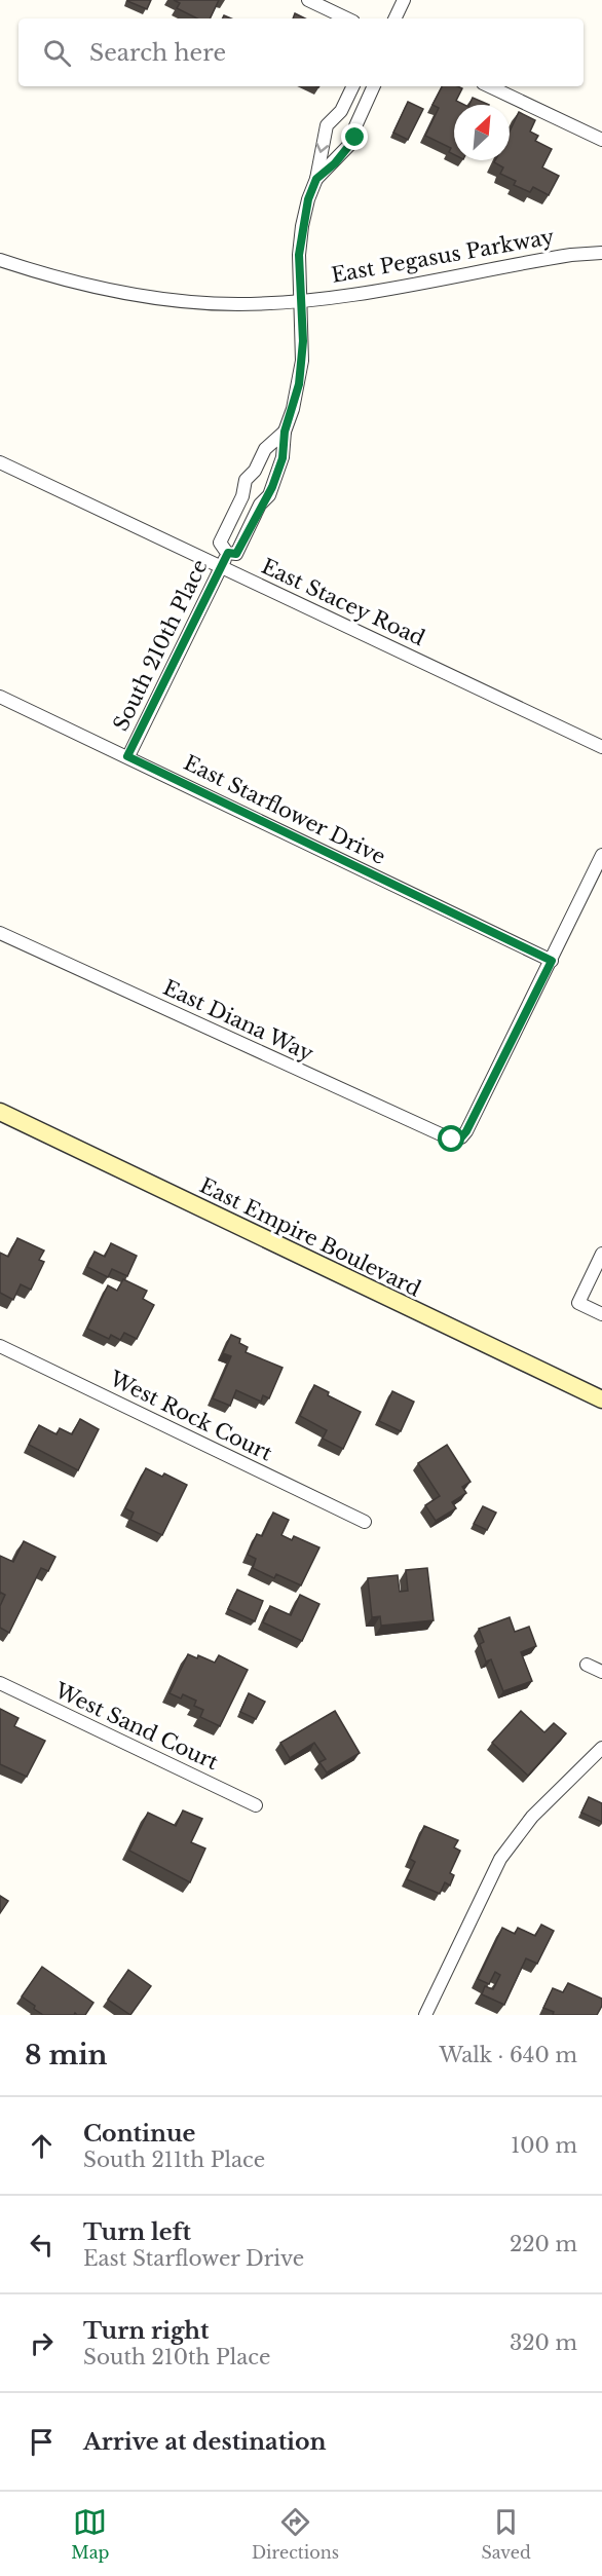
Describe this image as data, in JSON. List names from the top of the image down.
{
  "streets": {
    "street": [
      "East Pegasus Parkway",
      "East Stacey Road",
      "South 210th Place",
      "East Starflower Drive",
      "East Diana Way",
      "East Empire Boulevard",
      "West Rock Court",
      "West Sand Court"
    ]
  },
  "crossings": [
    ["East Pegasus Parkway", "South 210th Place"],
    ["East Stacey Road", "South 210th Place"],
    ["South 210th Place", "East Starflower Drive"],
    ["East Starflower Drive", "East Diana Way"]
  ],
  "north": "top right",
  "page": {
    "search": "Search here",
    "heading": ["8 min", "Walk · 640 m"],
    "list": [
      ["Continue", "South 211th Place", "100 m"],
      ["Turn left", "East Starflower Drive", "220 m"],
      ["Turn right", "South 210th Place", "320 m"],
      "Arrive at destination"
    ],
    "nav": ["Map", "Directions", "Saved"]
  }
}
